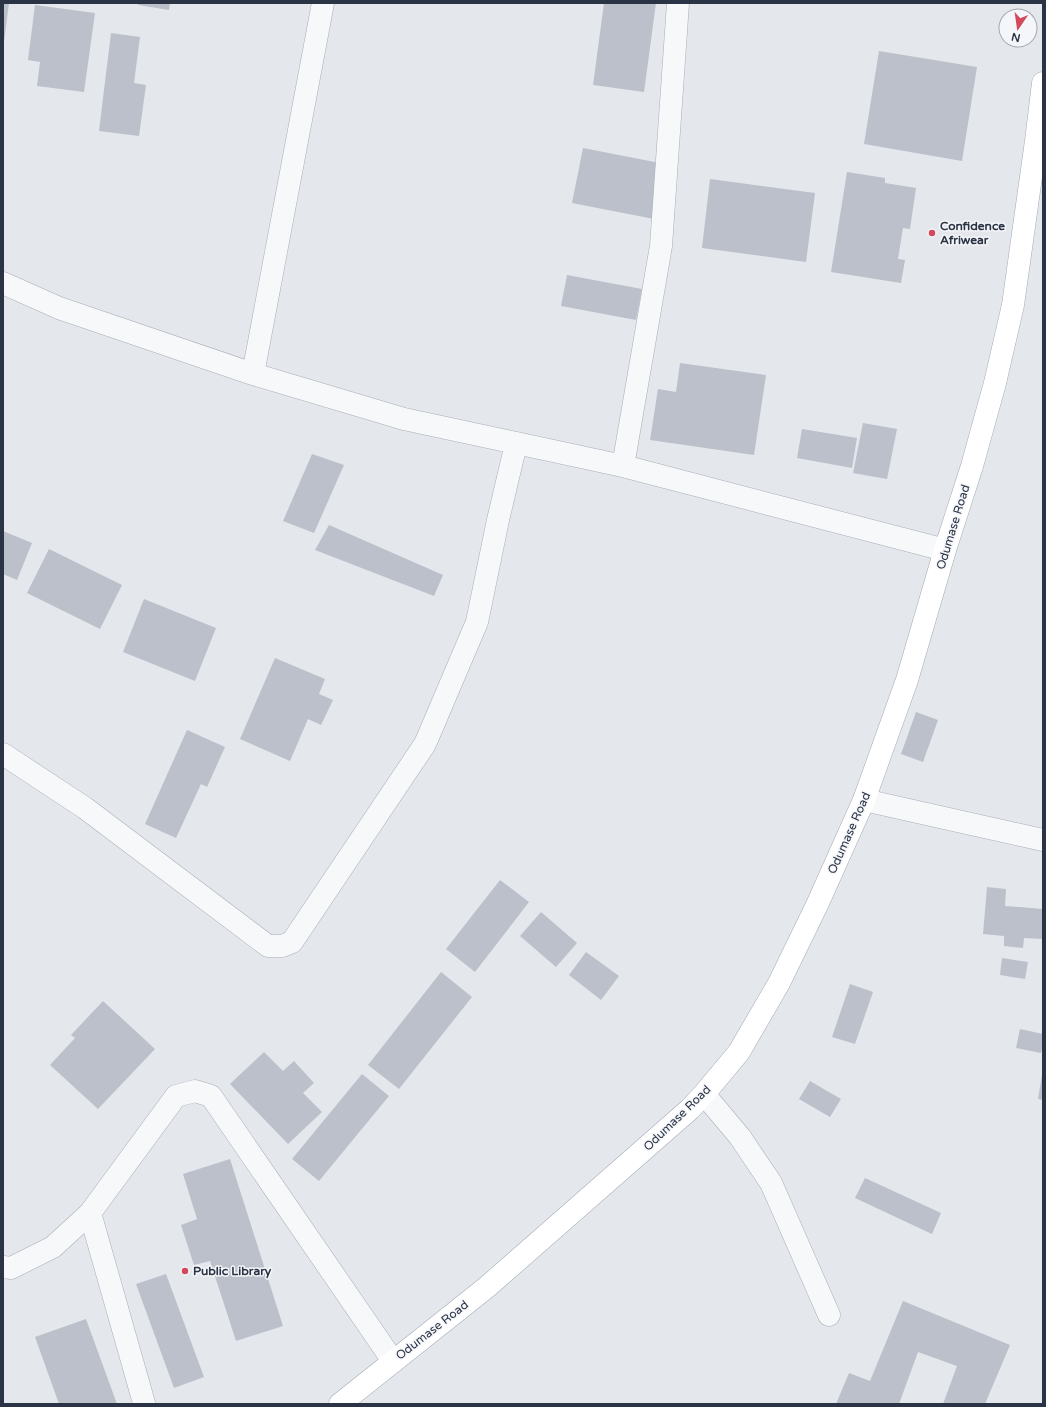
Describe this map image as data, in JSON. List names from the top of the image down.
{
  "streets": {
    "main road": ["Odumase Road"]
  },
  "places": ["Confidence Afriwear", "Public Library"],
  "north": "bottom"
}
